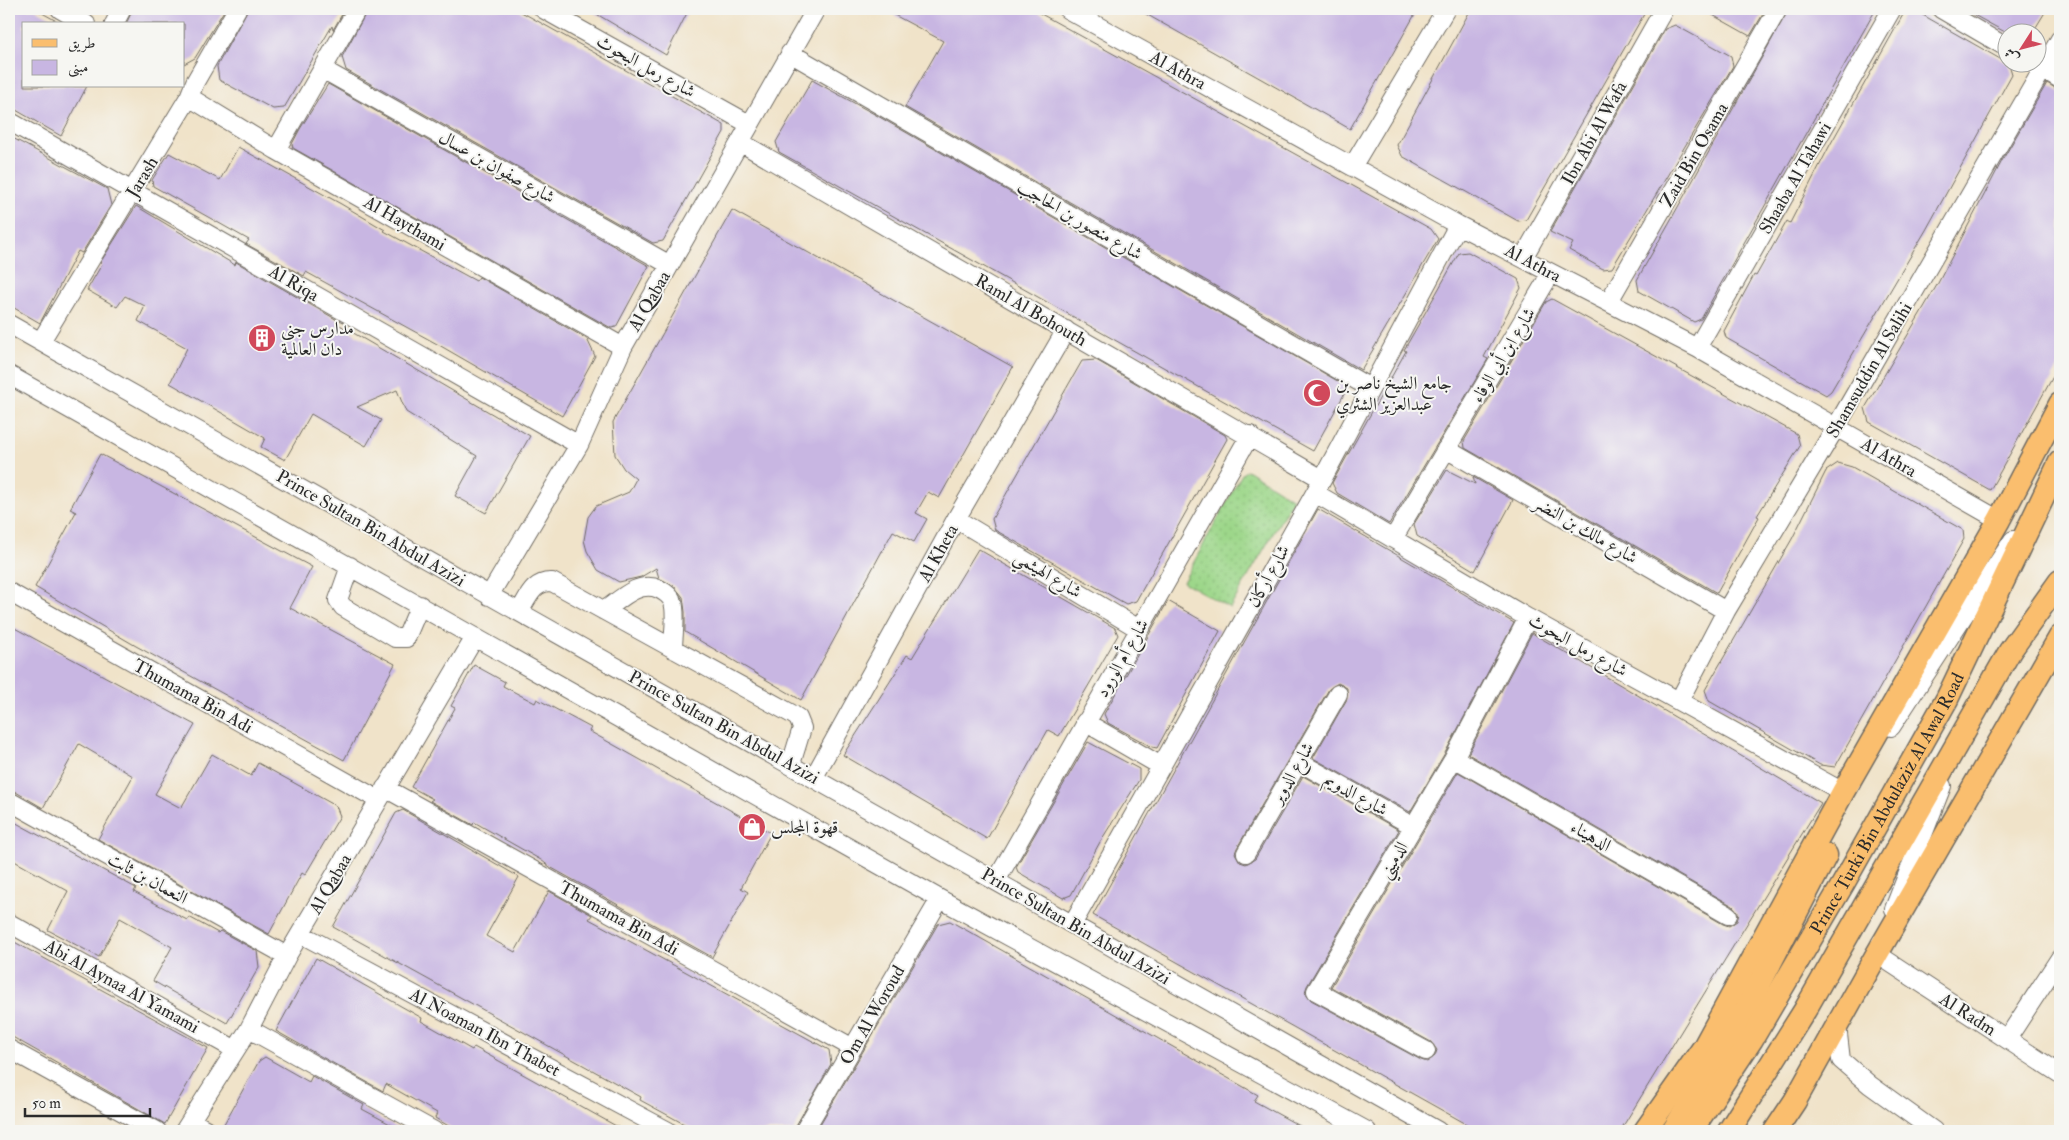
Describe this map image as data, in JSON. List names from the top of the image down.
{
  "streets": {
    "main road": ["Prince Turki Bin Abdulaziz Al Awal Road"],
    "street": [
      "شارع رمل البحوث",
      "Al Athra",
      "Ibn Abi Al Wafa",
      "Zaid Bin Osama",
      "شارع صفوان بن عسال",
      "Jarash",
      "Shaaba Al Tahawi",
      "شارع منصور بن الحاجب",
      "Al Haythami",
      "Al Riqa",
      "Al Qabaa",
      "Raml Al Bohouth",
      "شارع ابن أبي الوفاء",
      "Shamsuddin Al Salihi",
      "Prince Sultan Bin Abdul Azizi",
      "شارع مالك بن النضر",
      "Al Kheta",
      "شارع الهيثمي",
      "شارع أركان",
      "شارع أم الورود",
      "Thumama Bin Adi",
      "شارع الدوير",
      "شارع الدويم",
      "الدهيناء",
      "الدميني",
      "النعمان بن ثابت",
      "Abi Al Aynaa Al Yamami",
      "Al Radm",
      "Om Al Woroud",
      "Al Noaman Ibn Thabet"
    ]
  },
  "crossings": [
    ["شارع رمل البحوث", "Al Qabaa"],
    ["شارع رمل البحوث", "Raml Al Bohouth"],
    ["شارع رمل البحوث", "شارع ابن أبي الوفاء"],
    ["شارع رمل البحوث", "Shamsuddin Al Salihi"],
    ["شارع رمل البحوث", "شارع أركان"],
    ["شارع رمل البحوث", "الدميني"],
    ["Al Athra", "Ibn Abi Al Wafa"],
    ["Al Athra", "Zaid Bin Osama"],
    ["Al Athra", "Shaaba Al Tahawi"],
    ["Al Athra", "شارع ابن أبي الوفاء"],
    ["Al Athra", "Shamsuddin Al Salihi"],
    ["Al Athra", "شارع أركان"],
    ["شارع صفوان بن عسال", "Al Qabaa"],
    ["Jarash", "Al Haythami"],
    ["Jarash", "Al Riqa"],
    ["Jarash", "Prince Sultan Bin Abdul Azizi"],
    ["شارع منصور بن الحاجب", "Al Qabaa"],
    ["شارع منصور بن الحاجب", "شارع أركان"],
    ["Al Haythami", "Al Qabaa"],
    ["Al Riqa", "Al Qabaa"],
    ["Al Qabaa", "Raml Al Bohouth"],
    ["Al Qabaa", "Prince Sultan Bin Abdul Azizi"],
    ["Al Qabaa", "Thumama Bin Adi"],
    ["Al Qabaa", "النعمان بن ثابت"],
    ["Al Qabaa", "Abi Al Aynaa Al Yamami"],
    ["Al Qabaa", "Al Noaman Ibn Thabet"],
    ["Raml Al Bohouth", "Al Kheta"],
    ["Raml Al Bohouth", "شارع أركان"],
    ["Raml Al Bohouth", "شارع أم الورود"],
    ["شارع ابن أبي الوفاء", "شارع مالك بن النضر"],
    ["Shamsuddin Al Salihi", "شارع مالك بن النضر"],
    ["Prince Sultan Bin Abdul Azizi", "Al Kheta"],
    ["Prince Sultan Bin Abdul Azizi", "شارع أركان"],
    ["Prince Sultan Bin Abdul Azizi", "شارع أم الورود"],
    ["Al Kheta", "شارع الهيثمي"],
    ["شارع الهيثمي", "شارع أم الورود"],
    ["Thumama Bin Adi", "Om Al Woroud"],
    ["شارع الدوير", "شارع الدويم"],
    ["شارع الدويم", "الدميني"],
    ["الدهيناء", "الدميني"]
  ],
  "places": {
    "building": ["مدارس جنى دان العالمية"],
    "mosque": ["جامع الشيخ ناصر بن عبدالعزيز الشثري"],
    "shop": ["قهوة المجلس"]
  },
  "legend": ["طريق", "مبنى"],
  "scale_bar": "50 m",
  "north": "bottom left"
}
